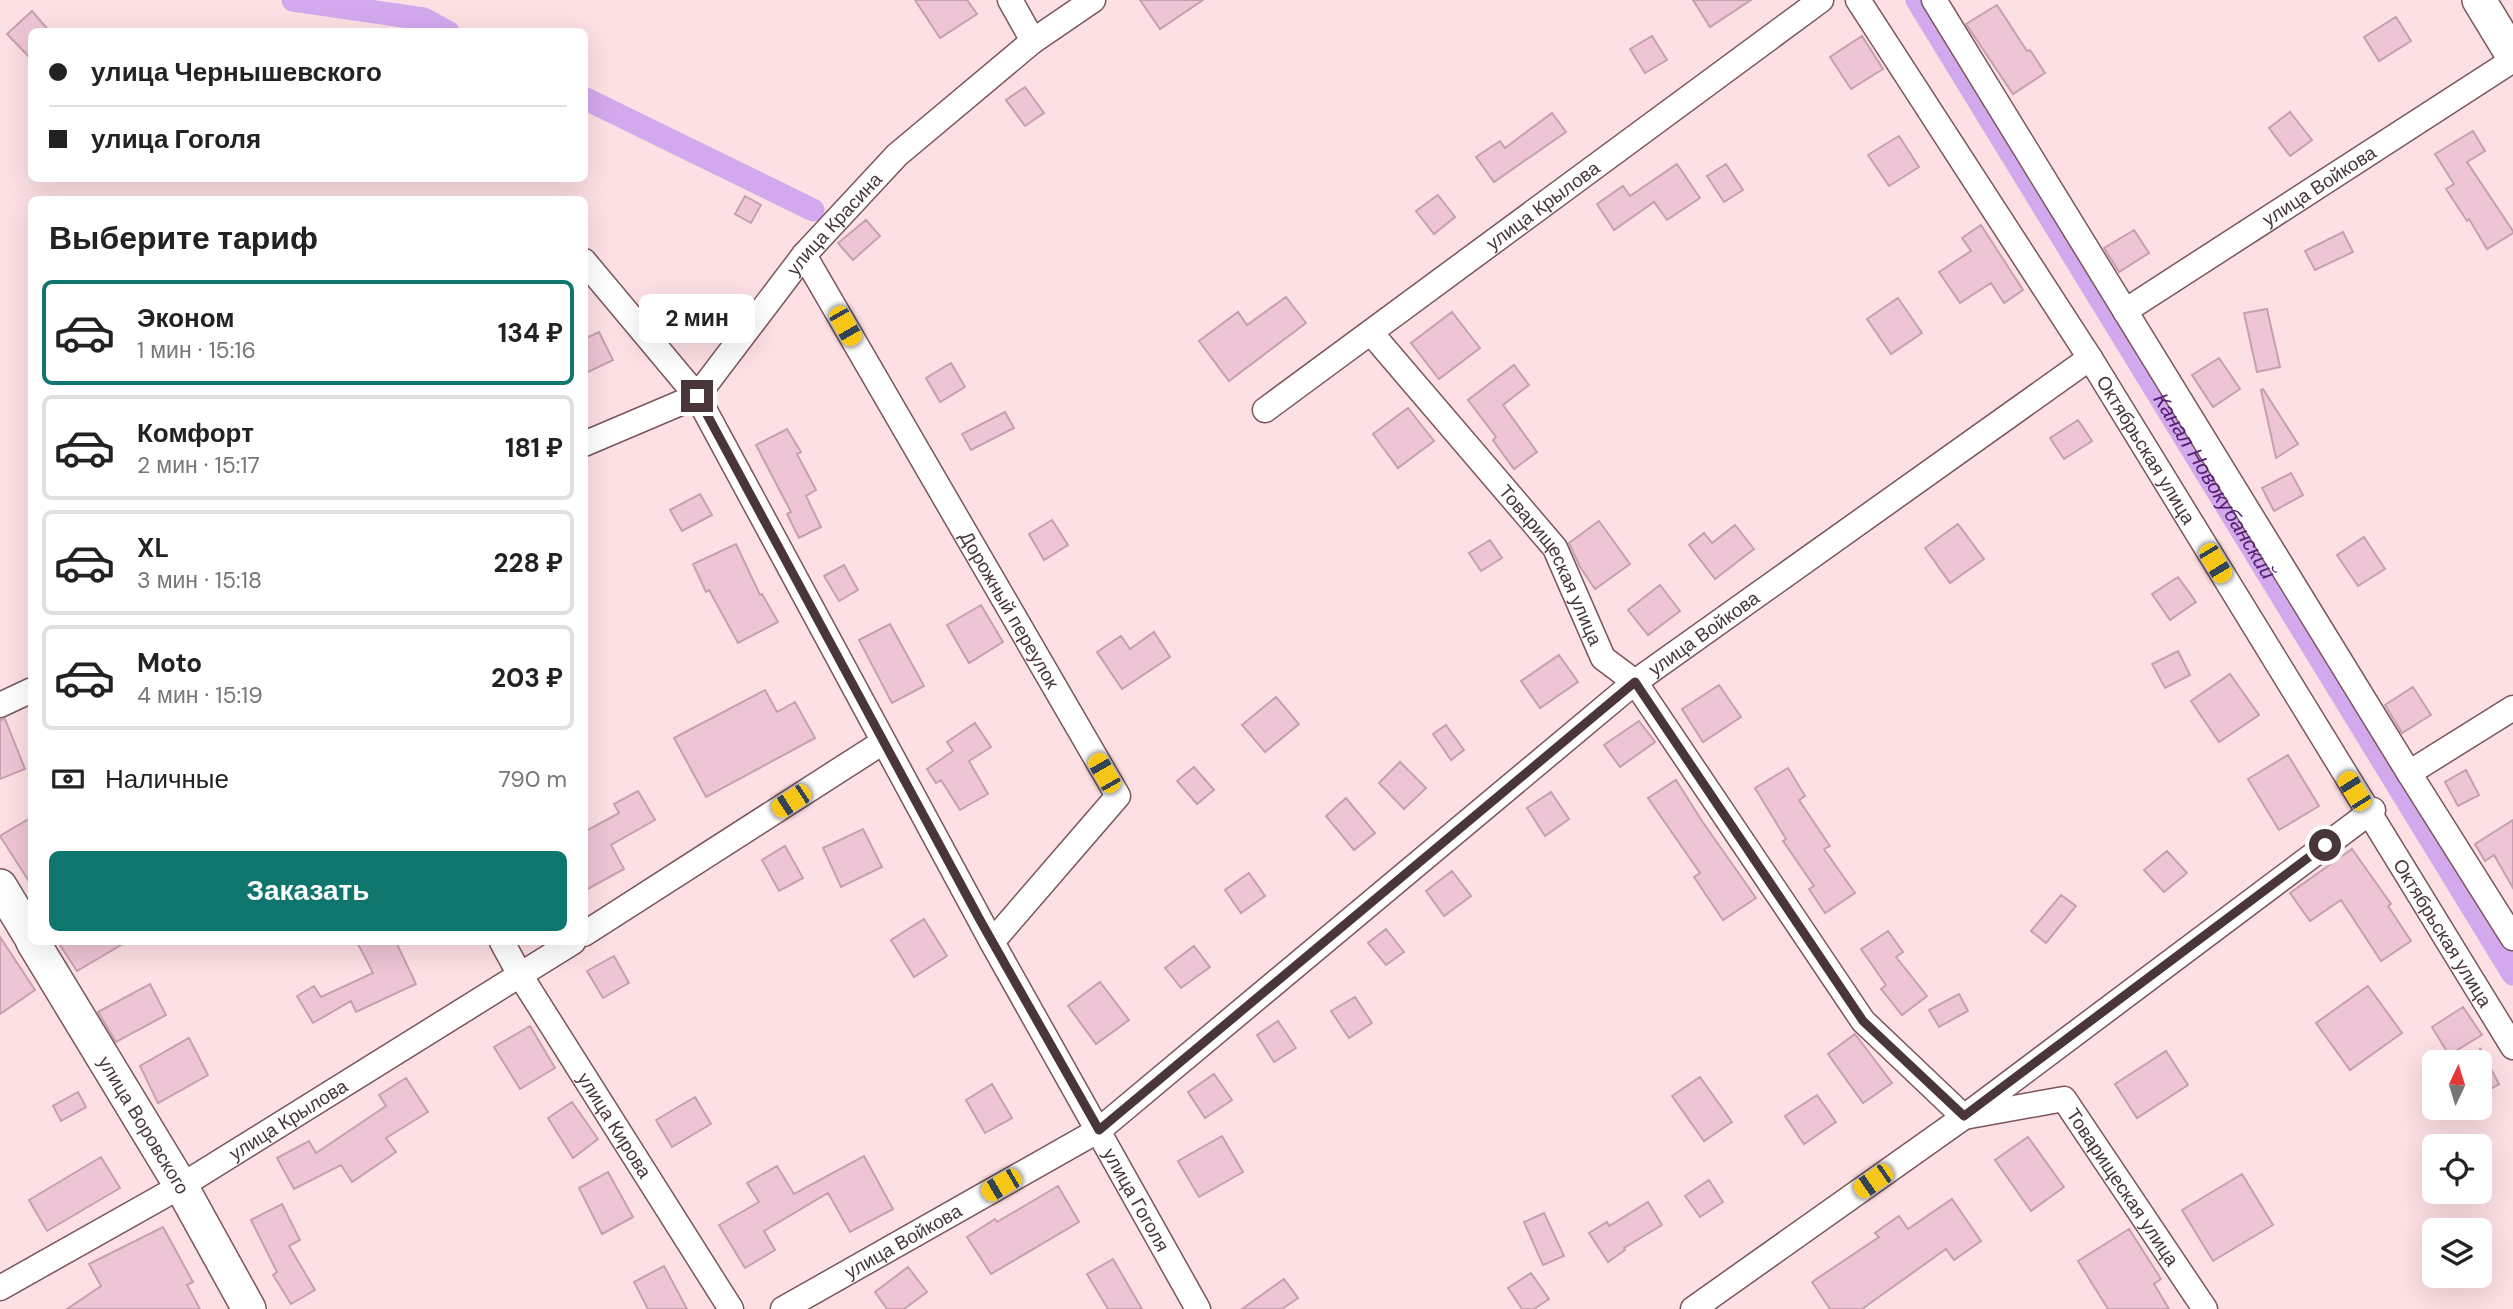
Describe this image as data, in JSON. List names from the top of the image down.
{
  "streets": {
    "main road": ["улица Воровского"],
    "street": [
      "улица Войкова",
      "улица Крылова",
      "улица Красина",
      "Октябрьская улица",
      "Товарищеская улица",
      "Дорожный переулок",
      "улица Кирова",
      "улица Гоголя"
    ]
  },
  "crossings": [
    ["улица Войкова", "Октябрьская улица"],
    ["улица Войкова", "Товарищеская улица"],
    ["улица Войкова", "улица Гоголя"],
    ["улица Крылова", "Товарищеская улица"],
    ["улица Крылова", "улица Воровского"],
    ["улица Крылова", "улица Кирова"],
    ["улица Красина", "Дорожный переулок"],
    ["улица Красина", "улица Гоголя"],
    ["Дорожный переулок", "улица Гоголя"]
  ],
  "water": ["Канал Новокубанский"],
  "north": "top",
  "page": {
    "banner": ["улица Чернышевского", "улица Гоголя"],
    "heading": "Выберите тариф",
    "list": [
      {
        "name": "Эконом",
        "note": "1 мин · 15:16",
        "value": "134 ₽"
      },
      {
        "name": "Комфорт",
        "note": "2 мин · 15:17",
        "value": "181 ₽"
      },
      {
        "name": "XL",
        "note": "3 мин · 15:18",
        "value": "228 ₽"
      },
      {
        "name": "Moto",
        "note": "4 мин · 15:19",
        "value": "203 ₽"
      }
    ],
    "bubble": "2 мин",
    "pay": ["Наличные", "790 m"],
    "buttons": "Заказать"
  }
}
